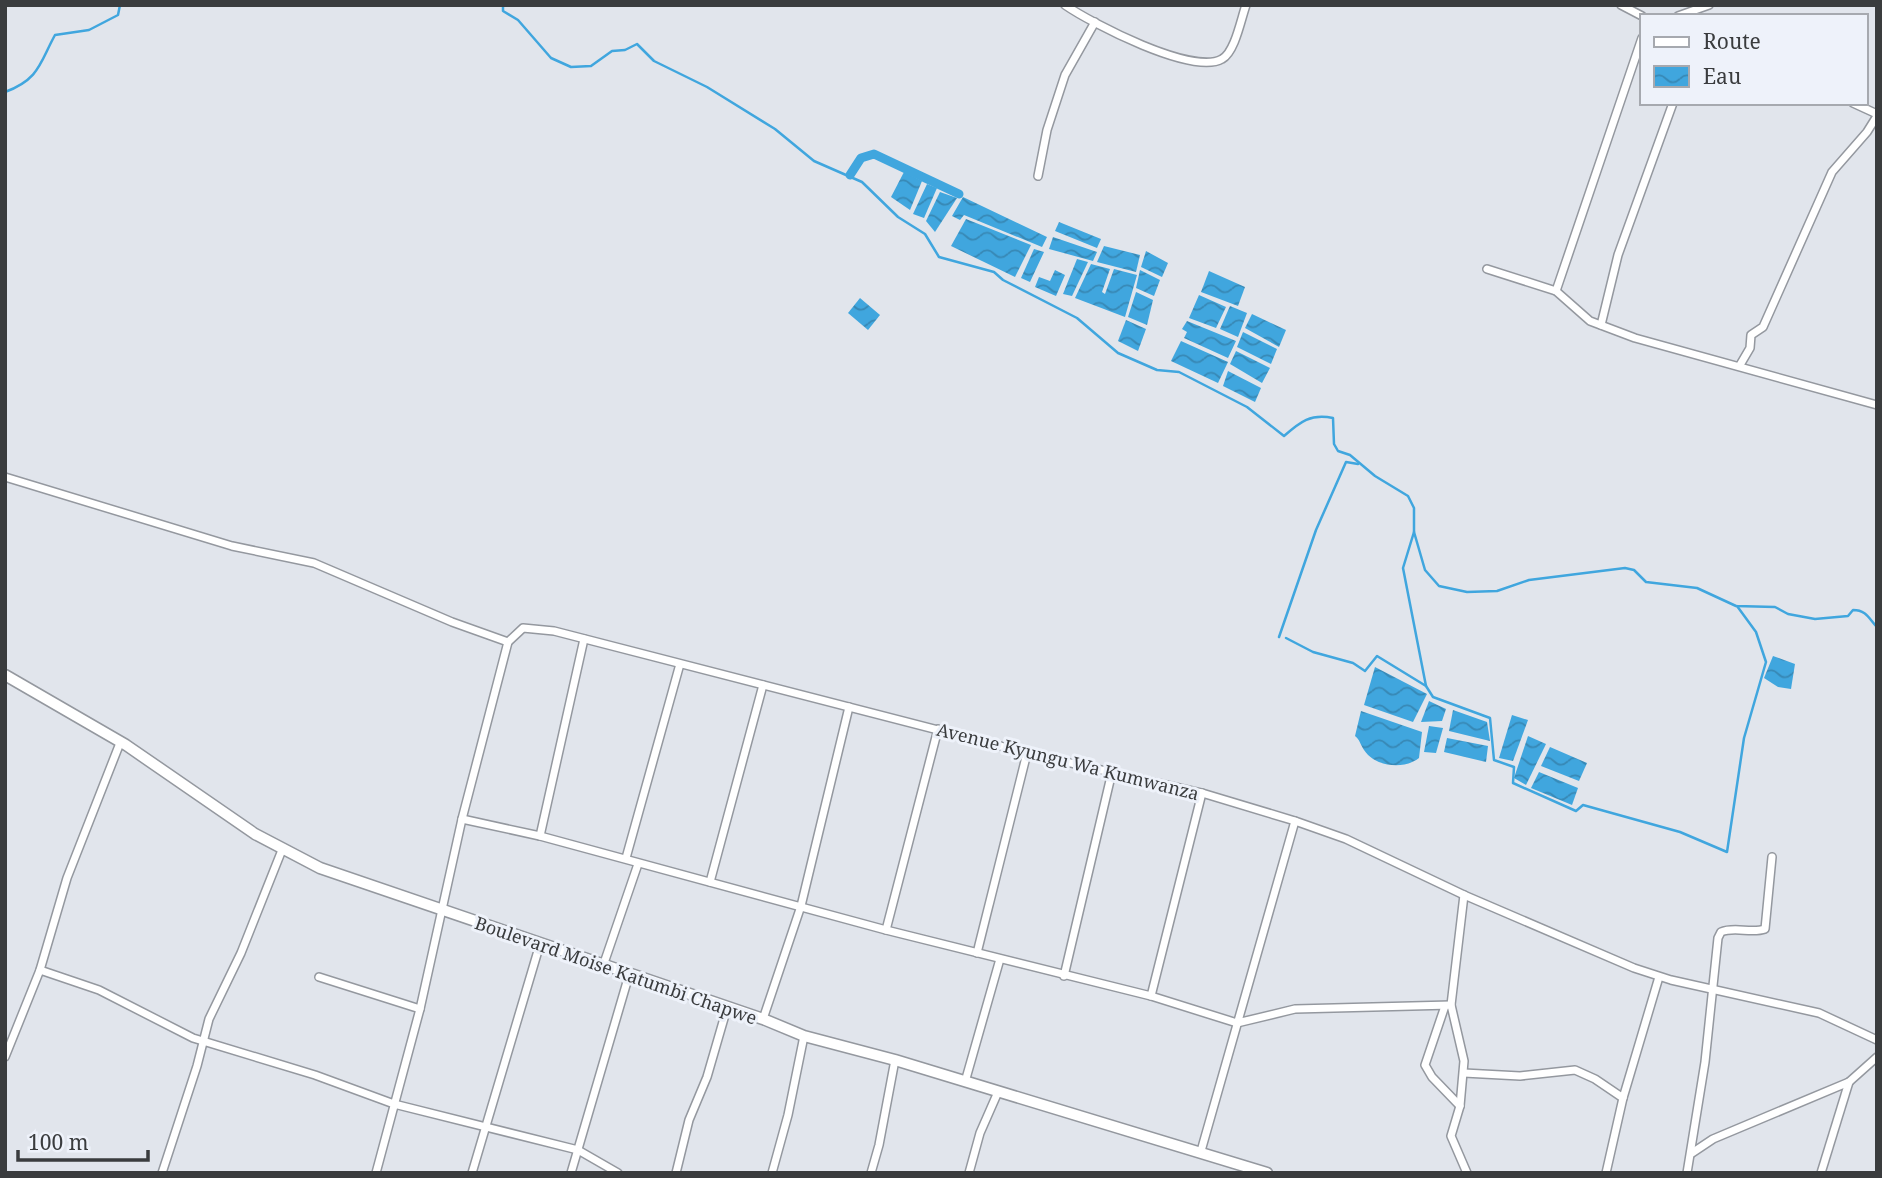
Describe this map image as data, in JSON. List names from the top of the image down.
{
  "streets": {
    "street": ["Avenue Kyungu Wa Kumwanza", "Boulevard Moise Katumbi Chapwe"]
  },
  "legend": ["Route", "Eau"],
  "scale_bar": "100 m"
}
